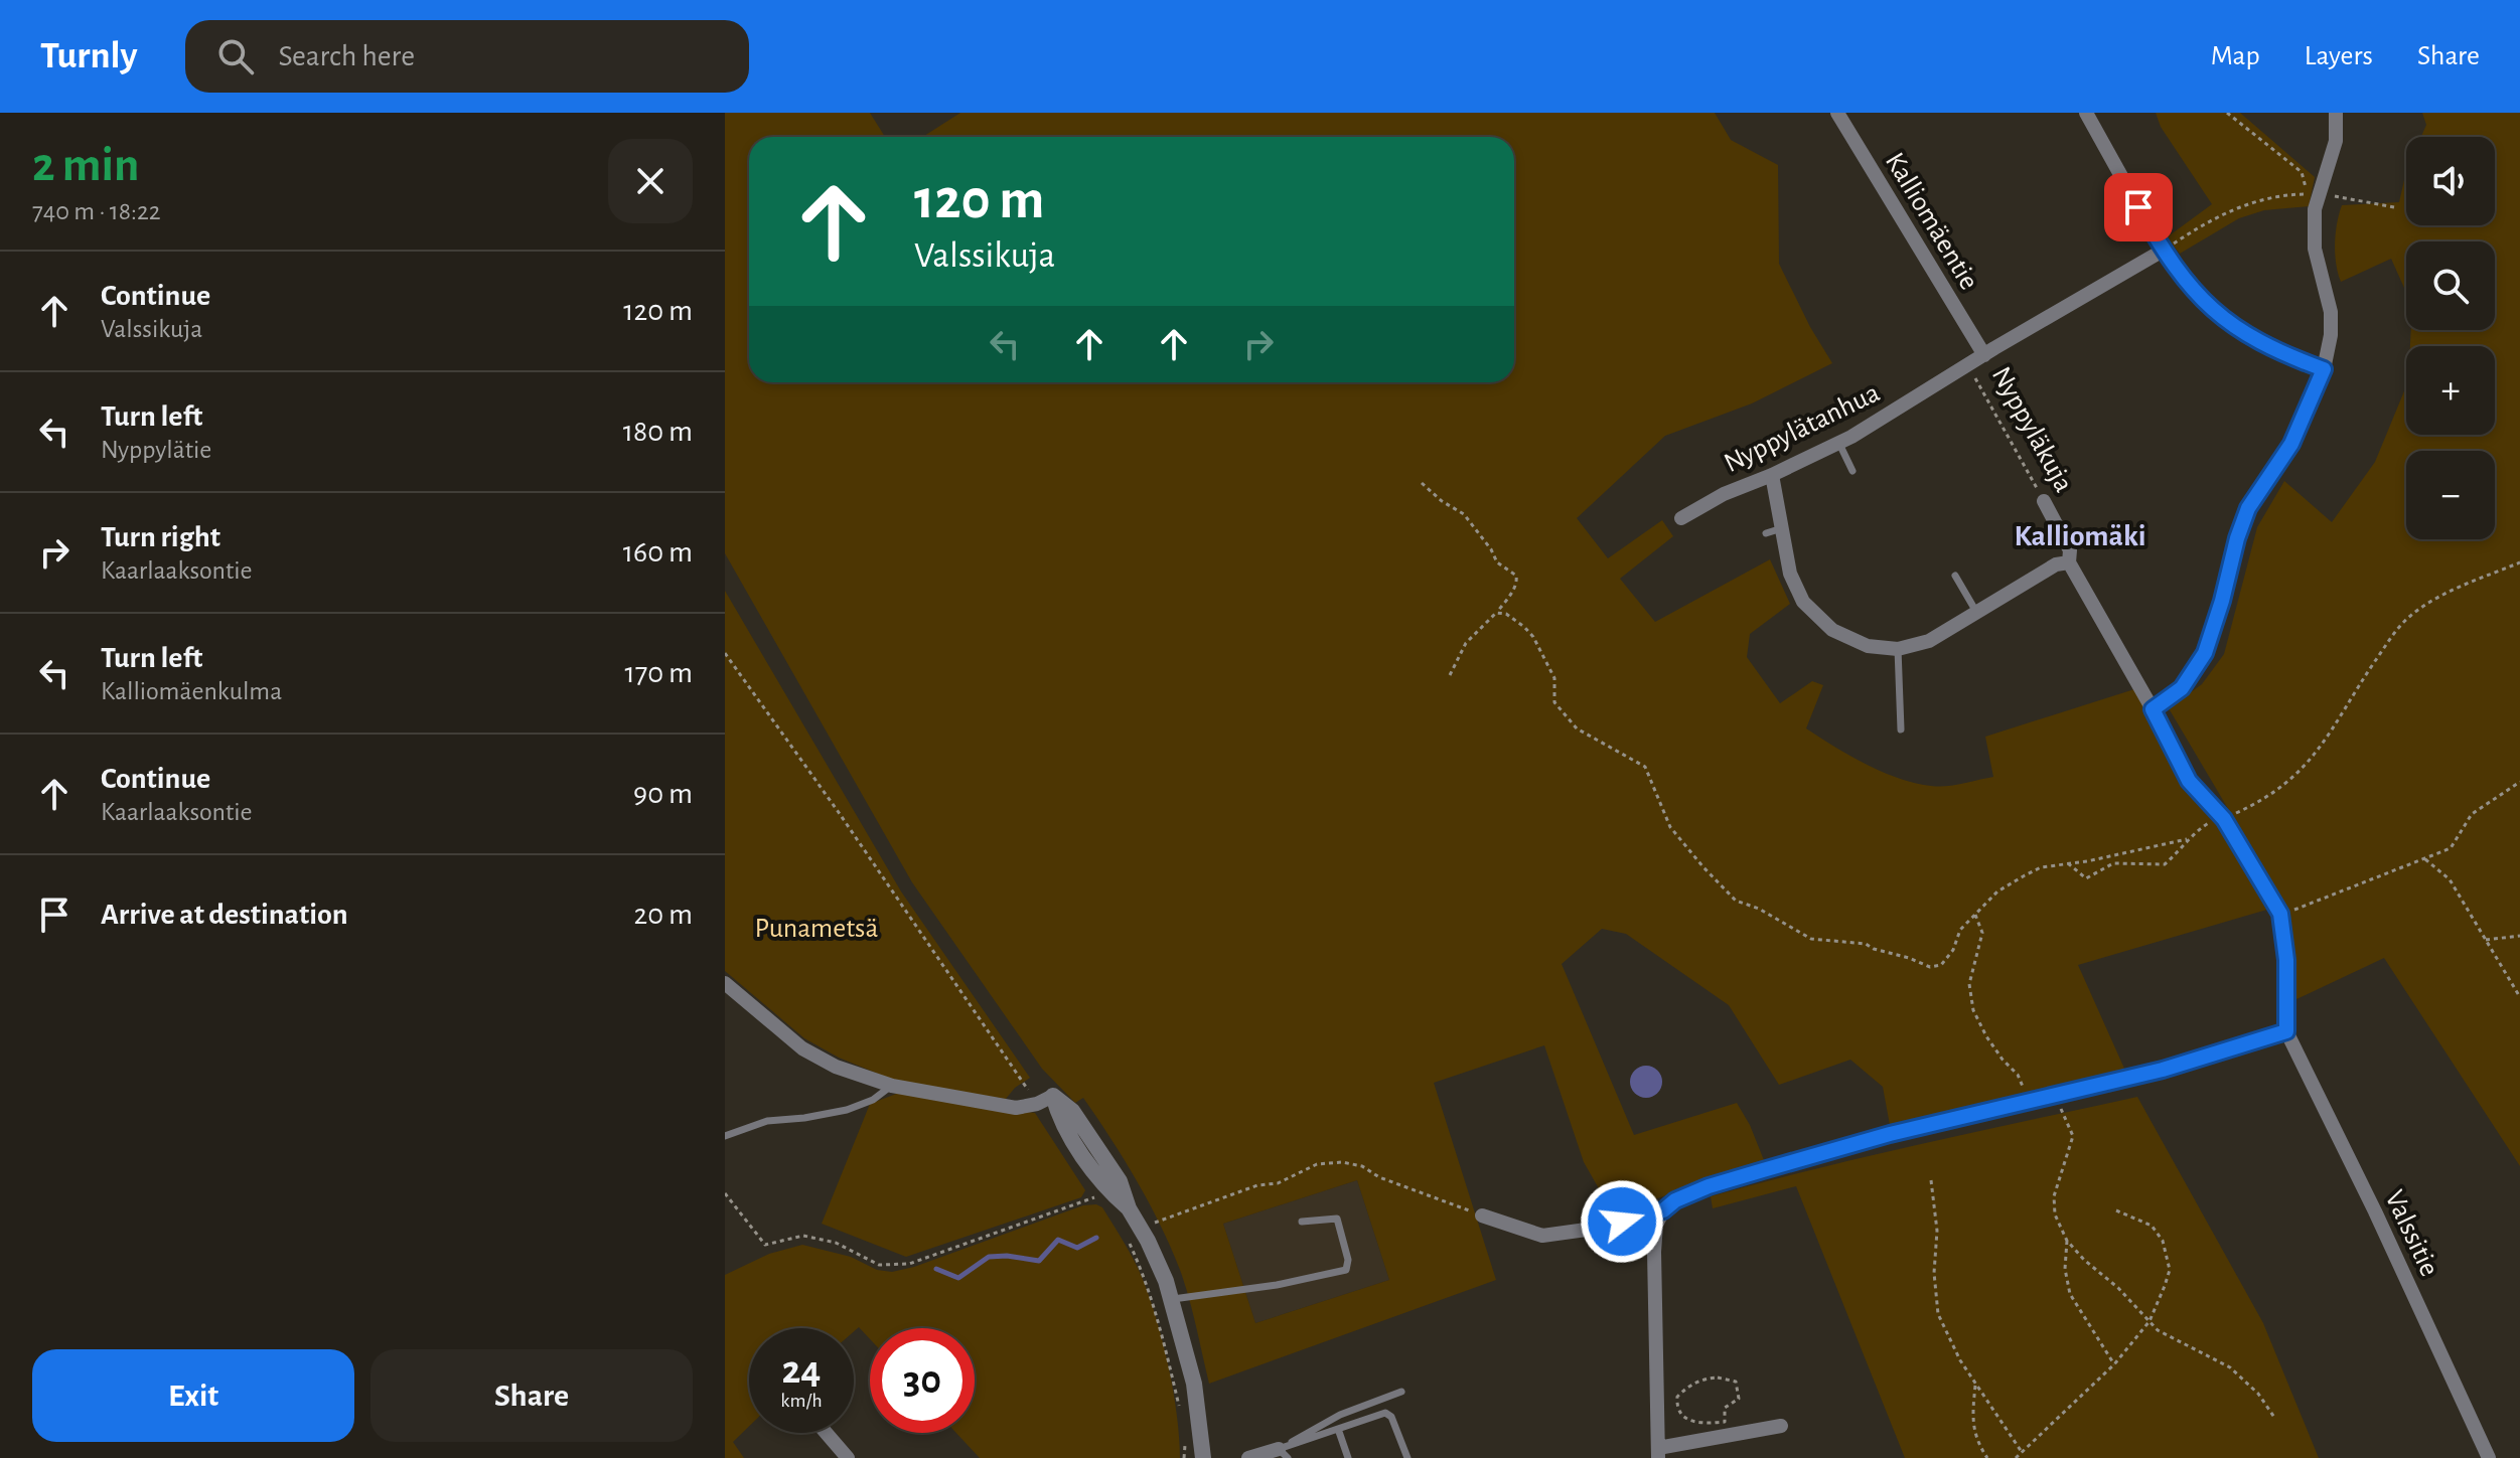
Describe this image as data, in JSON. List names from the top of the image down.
{
  "streets": {
    "street": [
      "Kalliomäentie",
      "Nyppylätanhua",
      "Nyppyläkuja",
      "Valssitie"
    ]
  },
  "crossings": [
    ["Kalliomäentie", "Nyppylätanhua"],
    ["Nyppylätanhua", "Nyppyläkuja"]
  ],
  "districts": ["Kalliomäki"],
  "parks": ["Punametsä"],
  "page": {
    "header": "Turnly",
    "search": "Search here",
    "nav": ["Map", "Layers", "Share"],
    "heading": ["2 min", "740 m · 18:22"],
    "map_buttons": ["+", "−"],
    "turn": ["120 m", "Valssikuja"],
    "list": [
      {
        "name": "Continue",
        "note": "Valssikuja",
        "value": "120 m"
      },
      {
        "name": "Turn left",
        "note": "Nyppylätie",
        "value": "180 m"
      },
      {
        "name": "Turn right",
        "note": "Kaarlaaksontie",
        "value": "160 m"
      },
      {
        "name": "Turn left",
        "note": "Kalliomäenkulma",
        "value": "170 m"
      },
      {
        "name": "Continue",
        "note": "Kaarlaaksontie",
        "value": "90 m"
      },
      {
        "name": "Arrive at destination",
        "value": "20 m"
      }
    ],
    "speed": "24 km/h",
    "limit": "30",
    "buttons": ["Exit", "Share"]
  }
}
